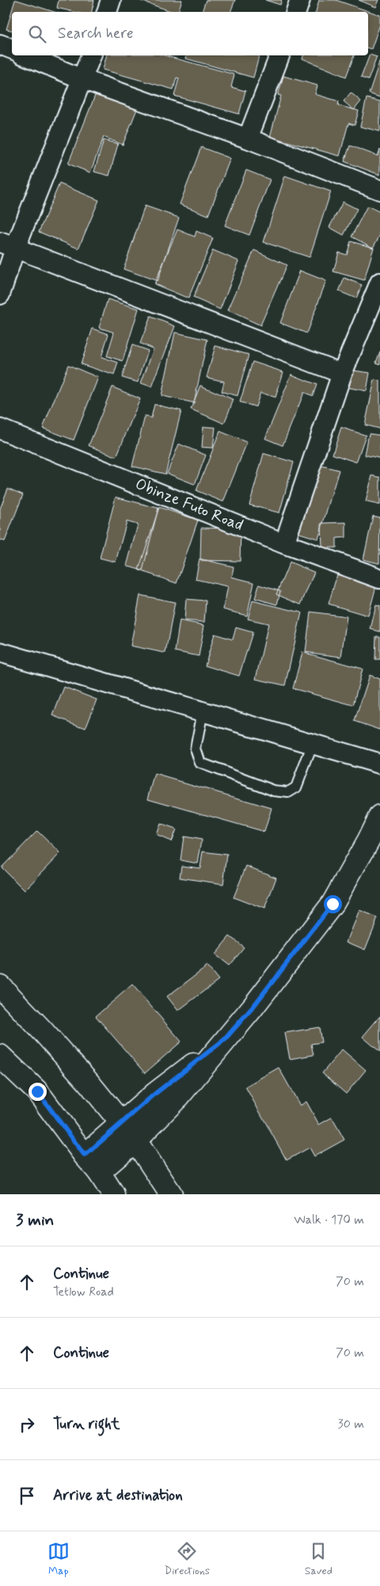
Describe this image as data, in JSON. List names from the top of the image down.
{
  "streets": {
    "street": ["Obinze Futo Road"]
  },
  "page": {
    "search": "Search here",
    "heading": ["3 min", "Walk · 170 m"],
    "list": [
      ["Continue", "Tetlow Road", "70 m"],
      ["Continue", "70 m"],
      ["Turn right", "30 m"],
      "Arrive at destination"
    ],
    "nav": ["Map", "Directions", "Saved"]
  }
}
